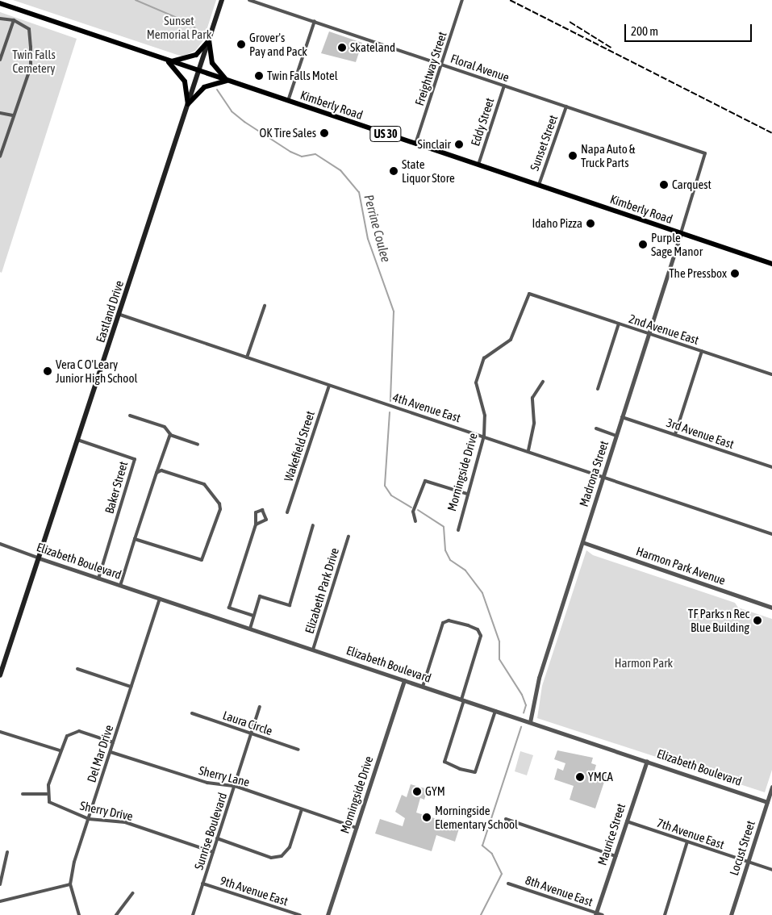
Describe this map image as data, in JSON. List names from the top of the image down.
{
  "streets": {
    "main road": ["Kimberly Road", "US 30", "Eastland Drive"],
    "street": [
      "Floral Avenue",
      "Freightway Street",
      "Eddy Street",
      "Sunset Street",
      "2nd Avenue East",
      "4th Avenue East",
      "3rd Avenue East",
      "Wakefield Street",
      "Morningside Drive",
      "Madrona Street",
      "Baker Street",
      "Elizabeth Boulevard",
      "Harmon Park Avenue",
      "Elizabeth Park Drive",
      "Laura Circle",
      "Del Mar Drive",
      "Sherry Lane",
      "Sherry Drive",
      "Sunrise Boulevard",
      "7th Avenue East",
      "Maurice Street",
      "Locust Street",
      "9th Avenue East",
      "8th Avenue East"
    ]
  },
  "crossings": [
    ["Floral Avenue", "Freightway Street"],
    ["Floral Avenue", "Kimberly Road"],
    ["Floral Avenue", "Eddy Street"],
    ["Floral Avenue", "Sunset Street"],
    ["Floral Avenue", "Madrona Street"],
    ["Freightway Street", "Kimberly Road"],
    ["Kimberly Road", "Eddy Street"],
    ["Kimberly Road", "Sunset Street"],
    ["Kimberly Road", "Eastland Drive"],
    ["Kimberly Road", "Madrona Street"],
    ["Eastland Drive", "4th Avenue East"],
    ["Eastland Drive", "Baker Street"],
    ["Eastland Drive", "Elizabeth Boulevard"],
    ["2nd Avenue East", "Morningside Drive"],
    ["2nd Avenue East", "Madrona Street"],
    ["4th Avenue East", "Wakefield Street"],
    ["4th Avenue East", "Morningside Drive"],
    ["4th Avenue East", "Madrona Street"],
    ["3rd Avenue East", "Madrona Street"],
    ["Morningside Drive", "Elizabeth Boulevard"],
    ["Morningside Drive", "Sherry Lane"],
    ["Madrona Street", "Elizabeth Boulevard"],
    ["Madrona Street", "Harmon Park Avenue"],
    ["Baker Street", "Elizabeth Boulevard"],
    ["Elizabeth Boulevard", "Elizabeth Park Drive"],
    ["Elizabeth Boulevard", "Del Mar Drive"],
    ["Elizabeth Boulevard", "Maurice Street"],
    ["Elizabeth Boulevard", "Locust Street"],
    ["Laura Circle", "Sunrise Boulevard"],
    ["Del Mar Drive", "Sherry Lane"],
    ["Del Mar Drive", "Sherry Drive"],
    ["Sherry Lane", "Sunrise Boulevard"],
    ["Sherry Drive", "Sunrise Boulevard"],
    ["Sunrise Boulevard", "9th Avenue East"],
    ["7th Avenue East", "Maurice Street"],
    ["7th Avenue East", "Locust Street"],
    ["Maurice Street", "8th Avenue East"]
  ],
  "water": ["Perrine Coulee"],
  "parks": ["Sunset Memorial Park", "Twin Falls Cemetery", "Harmon Park"],
  "places": [
    "Grover's Pay and Pack",
    "Skateland",
    "Twin Falls Motel",
    "OK Tire Sales",
    "Sinclair",
    "Napa Auto & Truck Parts",
    "State Liquor Store",
    "Carquest",
    "Idaho Pizza",
    "Purple Sage Manor",
    "The Pressbox",
    "Vera C O'Leary Junior High School",
    "TF Parks n Rec Blue Building",
    "YMCA",
    "GYM",
    "Morningside Elementary School"
  ],
  "scale_bar": "200 m"
}
